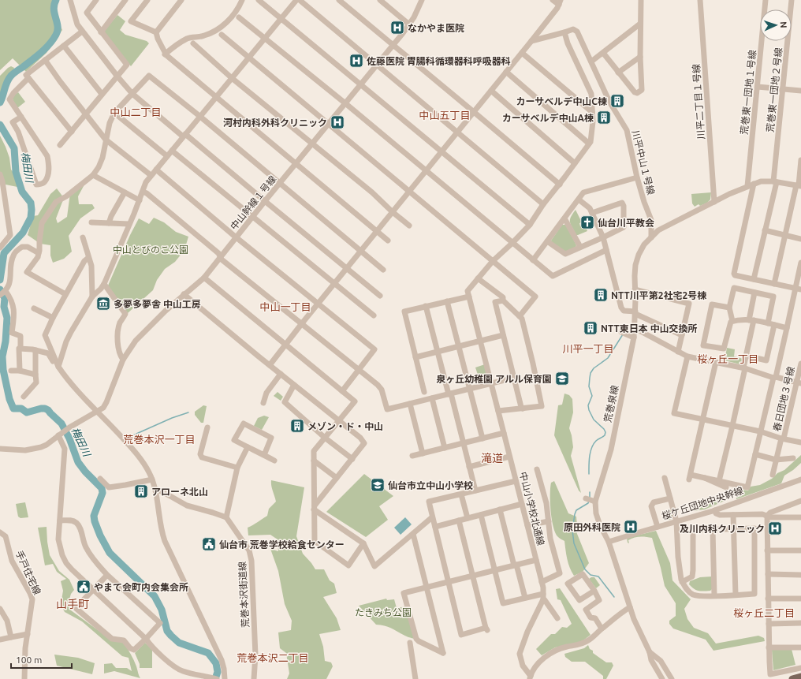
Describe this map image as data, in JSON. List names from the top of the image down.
{
  "streets": {
    "street": [
      "荒巻東一団地２号線",
      "荒巻東一団地１号線",
      "川平二丁目１号線",
      "川平中山１号線",
      "中山幹線１号線",
      "春日団地３号線",
      "荒巻泉線",
      "桜ケ丘団地中央幹線",
      "中山小学校北通線",
      "手戸住宅線",
      "荒巻本沢街道線"
    ]
  },
  "crossings": [
    ["荒巻東一団地２号線", "荒巻東一団地１号線"],
    ["荒巻東一団地２号線", "荒巻泉線"],
    ["荒巻東一団地１号線", "荒巻泉線"],
    ["川平二丁目１号線", "荒巻泉線"],
    ["川平中山１号線", "荒巻泉線"],
    ["荒巻泉線", "桜ケ丘団地中央幹線"]
  ],
  "districts": [
    "中山二丁目",
    "中山五丁目",
    "中山一丁目",
    "川平一丁目",
    "桜ヶ丘一丁目",
    "荒巻本沢一丁目",
    "滝道",
    "山手町",
    "桜ヶ丘二丁目",
    "荒巻本沢二丁目"
  ],
  "water": ["梅田川"],
  "parks": ["中山とびのこ公園", "たきみち公園"],
  "places": {
    "hospital": [
      "なかやま医院",
      "佐藤医院 胃腸科循環器科呼吸器科",
      "河村内科外科クリニック",
      "原田外科医院",
      "及川内科クリニック"
    ],
    "building": [
      "カーサベルデ中山C棟",
      "カーサベルデ中山A棟",
      "NTT川平第2社宅2号棟",
      "NTT東日本 中山交換所",
      "メゾン・ド・中山",
      "アローネ北山"
    ],
    "church": ["仙台川平教会"],
    "museum": ["多夢多夢舎 中山工房"],
    "school or university": ["泉ヶ丘幼稚園 アルル保育園", "仙台市立中山小学校"],
    "public building": ["仙台市 荒巻学校給食センター", "やまて会町内会集会所"]
  },
  "scale_bar": "100 m",
  "north": "right"
}
